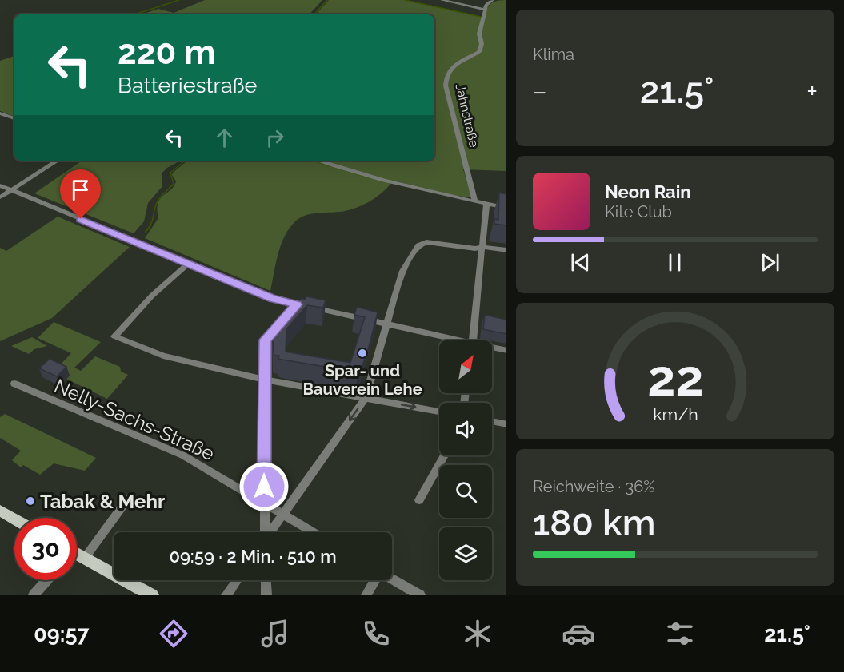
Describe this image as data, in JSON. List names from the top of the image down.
{
  "streets": {
    "street": ["Jahnstraße", "Nelly-Sachs-Straße"]
  },
  "places": ["Spar- und Bauverein Lehe", "Tabak & Mehr"],
  "north": "top right",
  "page": {
    "tile": [
      "Klima",
      ["Reichweite · 36%", "180 km"]
    ],
    "turn": ["220 m", "Batteriestraße"],
    "heat": ["−", "21.5°", "+"],
    "song": ["Neon Rain", "Kite Club"],
    "limit": "30",
    "trip": "09:59 · 2 Min. · 510 m",
    "tabs": ["09:57", "21.5°"],
    "gauge": ["22", "km/h"]
  }
}
